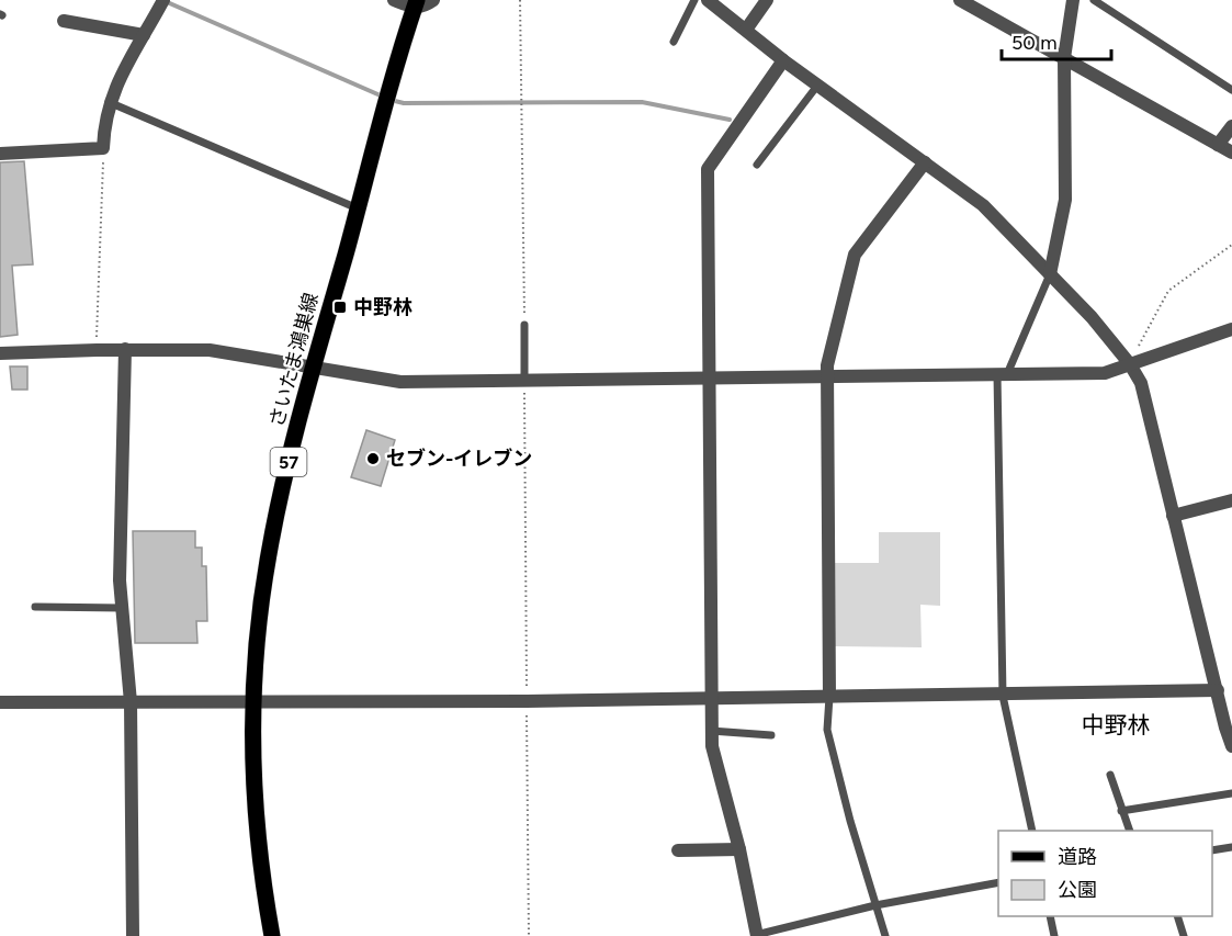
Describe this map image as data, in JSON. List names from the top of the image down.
{
  "streets": {
    "main road": ["さいたま鴻巣線", "57"]
  },
  "districts": ["中野林"],
  "places": {
    "transit": ["中野林"],
    "other": ["セブン-イレブン"]
  },
  "legend": ["道路", "公園"],
  "scale_bar": "50 m"
}
